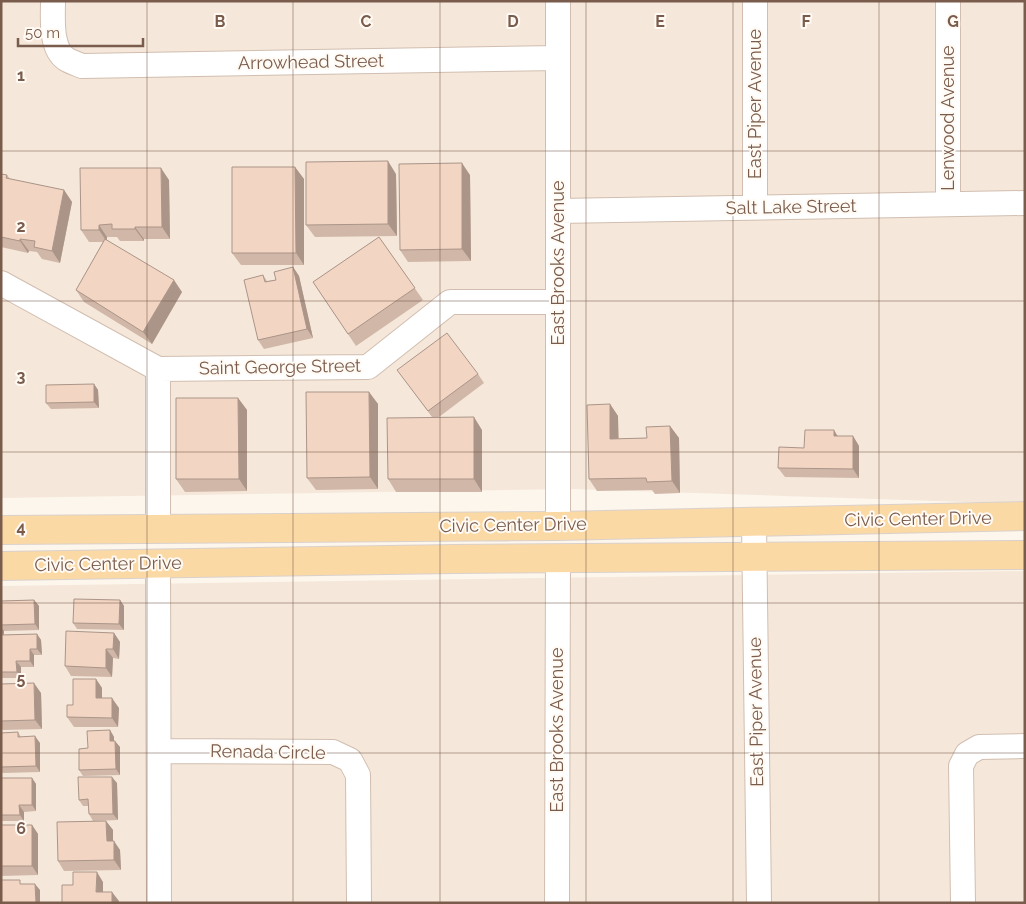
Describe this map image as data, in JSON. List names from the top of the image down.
{
  "streets": {
    "main road": ["Civic Center Drive"],
    "street": [
      "Arrowhead Street",
      "East Piper Avenue",
      "Lenwood Avenue",
      "Salt Lake Street",
      "East Brooks Avenue",
      "Saint George Street",
      "Renada Circle"
    ]
  },
  "crossings": [
    ["Arrowhead Street", "East Brooks Avenue"],
    ["East Piper Avenue", "Salt Lake Street"],
    ["East Piper Avenue", "Civic Center Drive"],
    ["Lenwood Avenue", "Salt Lake Street"],
    ["Salt Lake Street", "East Brooks Avenue"],
    ["East Brooks Avenue", "Saint George Street"],
    ["East Brooks Avenue", "Civic Center Drive"]
  ],
  "scale_bar": "50 m",
  "grid": {
    "columns": [
      "B",
      "C",
      "D",
      "E",
      "F",
      "G"
    ],
    "rows": [
      "1",
      "2",
      "3",
      "4",
      "5",
      "6"
    ]
  }
}
